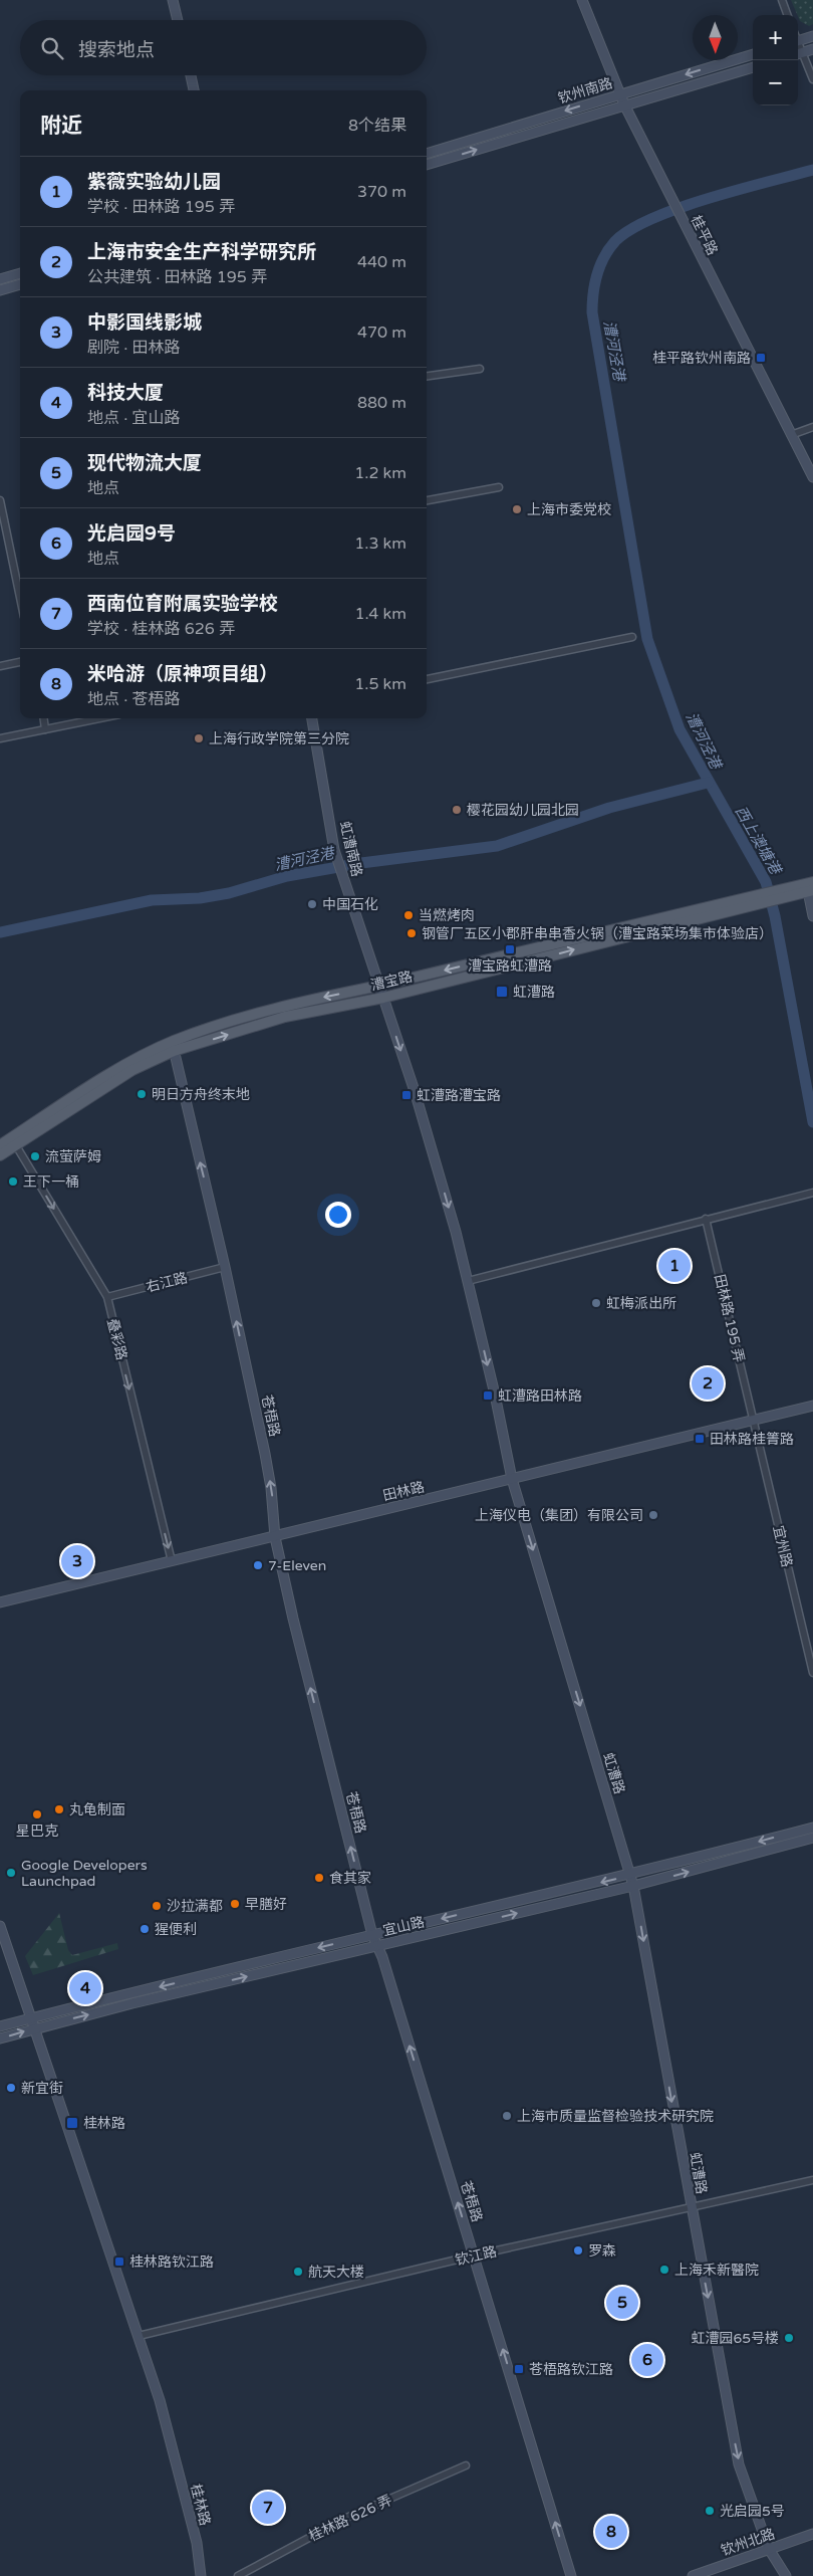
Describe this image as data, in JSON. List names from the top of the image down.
{
  "streets": {
    "main road": [
      "钦州南路",
      "桂平路",
      "虹漕南路",
      "漕宝路",
      "苍梧路",
      "田林路",
      "虹漕路",
      "宜山路",
      "桂林路",
      "钦州北路"
    ],
    "street": [
      "右江路",
      "田林路 195 弄",
      "叠彩路",
      "宜州路",
      "钦江路",
      "桂林路 626 弄"
    ]
  },
  "crossings": [
    ["钦州南路", "桂平路"],
    ["虹漕南路", "漕宝路"],
    ["虹漕南路", "虹漕路"],
    ["漕宝路", "叠彩路"],
    ["漕宝路", "苍梧路"],
    ["漕宝路", "虹漕路"],
    ["右江路", "叠彩路"],
    ["右江路", "苍梧路"],
    ["田林路 195 弄", "田林路"],
    ["田林路 195 弄", "宜州路"],
    ["叠彩路", "田林路"],
    ["苍梧路", "田林路"],
    ["苍梧路", "宜山路"],
    ["苍梧路", "钦江路"],
    ["田林路", "宜州路"],
    ["田林路", "虹漕路"],
    ["虹漕路", "宜山路"],
    ["虹漕路", "钦江路"],
    ["虹漕路", "钦州北路"],
    ["宜山路", "桂林路"],
    ["钦江路", "桂林路"]
  ],
  "one_way": ["叠彩路", "苍梧路", "虹漕路"],
  "water": ["漕河泾港", "西上澳塘港"],
  "places": {
    "transit": [
      "桂平路钦州南路",
      "漕宝路虹漕路",
      "虹漕路",
      "虹漕路漕宝路",
      "虹漕路田林路",
      "田林路桂箐路",
      "桂林路",
      "桂林路钦江路",
      "苍梧路钦江路"
    ],
    "other": [
      "上海市委党校",
      "上海行政学院第三分院",
      "樱花园幼儿园北园",
      "中国石化",
      "当燃烤肉",
      "钢管厂五区小郡肝串串香火锅（漕宝路菜场集市体验店）",
      "明日方舟终末地",
      "流萤萨姆",
      "王下一桶",
      "虹梅派出所",
      "上海仪电（集团）有限公司",
      "7-Eleven",
      "丸龟制面",
      "星巴克",
      "Google Developers Launchpad",
      "食其家",
      "早膳好",
      "沙拉满都",
      "猩便利",
      "新宜街",
      "上海市质量监督检验技术研究院",
      "罗森",
      "上海禾新醫院",
      "航天大楼",
      "虹漕园65号楼",
      "光启园5号"
    ]
  },
  "north": "bottom",
  "page": {
    "map_buttons": ["+", "−"],
    "search": "搜索地点",
    "heading": ["附近", "8个结果"],
    "list": [
      {
        "mark": "1",
        "name": "紫薇实验幼儿园",
        "note": "学校 · 田林路 195 弄",
        "value": "370 m"
      },
      {
        "mark": "2",
        "name": "上海市安全生产科学研究所",
        "note": "公共建筑 · 田林路 195 弄",
        "value": "440 m"
      },
      {
        "mark": "3",
        "name": "中影国线影城",
        "note": "剧院 · 田林路",
        "value": "470 m"
      },
      {
        "mark": "4",
        "name": "科技大厦",
        "note": "地点 · 宜山路",
        "value": "880 m"
      },
      {
        "mark": "5",
        "name": "现代物流大厦",
        "note": "地点",
        "value": "1.2 km"
      },
      {
        "mark": "6",
        "name": "光启园9号",
        "note": "地点",
        "value": "1.3 km"
      },
      {
        "mark": "7",
        "name": "西南位育附属实验学校",
        "note": "学校 · 桂林路 626 弄",
        "value": "1.4 km"
      },
      {
        "mark": "8",
        "name": "米哈游（原神项目组）",
        "note": "地点 · 苍梧路",
        "value": "1.5 km"
      }
    ],
    "pins": [
      "1",
      "2",
      "3",
      "4",
      "5",
      "6",
      "7",
      "8"
    ]
  }
}
